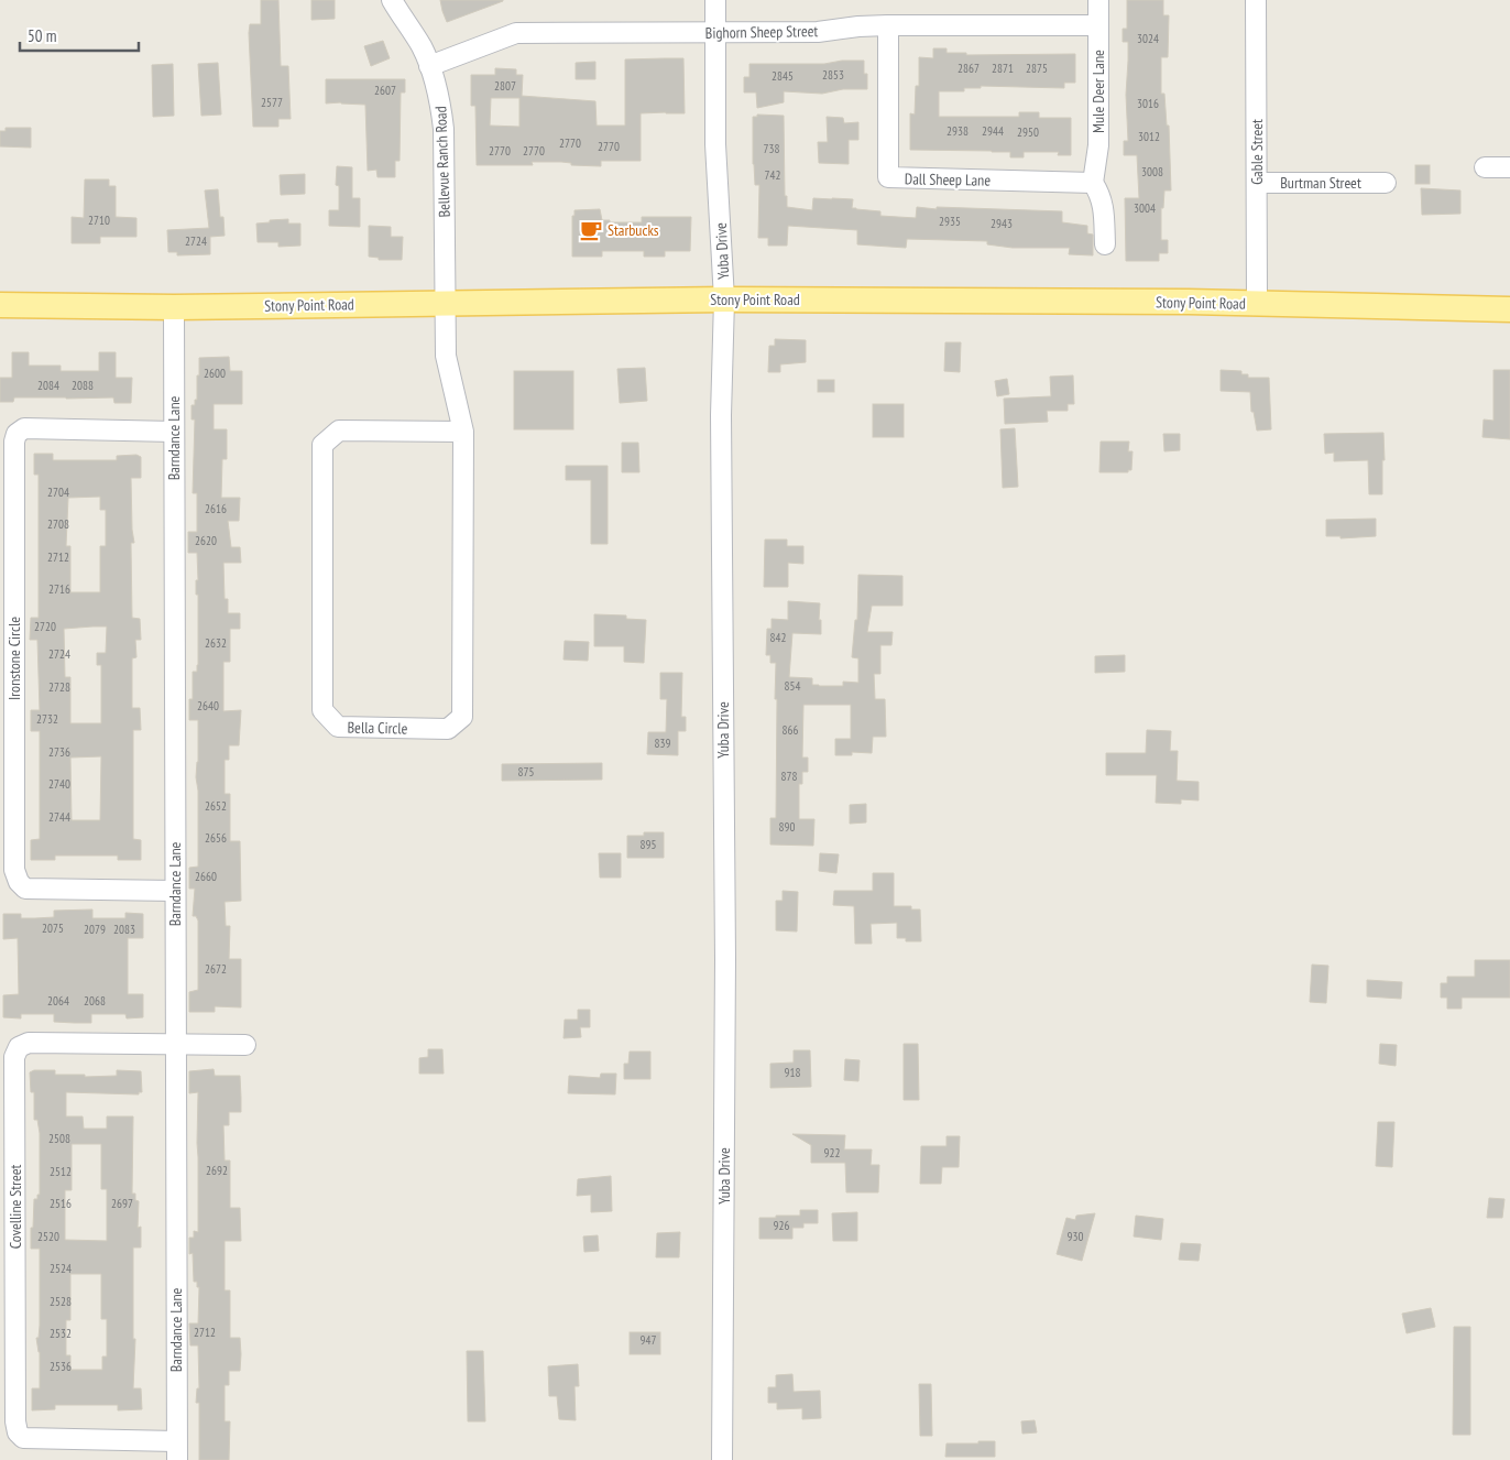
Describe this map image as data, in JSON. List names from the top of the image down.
{
  "streets": {
    "main road": ["Stony Point Road"],
    "street": [
      "Bighorn Sheep Street",
      "Mule Deer Lane",
      "Gable Street",
      "Bellevue Ranch Road",
      "Dall Sheep Lane",
      "Burtman Street",
      "Yuba Drive",
      "Barndance Lane",
      "Ironstone Circle",
      "Bella Circle",
      "Covelline Street"
    ]
  },
  "crossings": [
    ["Bighorn Sheep Street", "Mule Deer Lane"],
    ["Bighorn Sheep Street", "Bellevue Ranch Road"],
    ["Bighorn Sheep Street", "Dall Sheep Lane"],
    ["Bighorn Sheep Street", "Yuba Drive"],
    ["Mule Deer Lane", "Dall Sheep Lane"],
    ["Gable Street", "Burtman Street"],
    ["Gable Street", "Stony Point Road"],
    ["Bellevue Ranch Road", "Stony Point Road"],
    ["Bellevue Ranch Road", "Bella Circle"],
    ["Yuba Drive", "Stony Point Road"],
    ["Stony Point Road", "Barndance Lane"],
    ["Stony Point Road", "Bella Circle"],
    ["Barndance Lane", "Ironstone Circle"],
    ["Barndance Lane", "Covelline Street"]
  ],
  "places": {
    "cafe": ["Starbucks"]
  },
  "house_numbers": [
    "3024",
    "2867",
    "2871",
    "2875",
    "2853",
    "2845",
    "2807",
    "2607",
    "2577",
    "3016",
    "2938",
    "2944",
    "2950",
    "3012",
    "2770",
    "2770",
    "738",
    "2770",
    "2770",
    "3008",
    "742",
    "3004",
    "2710",
    "2935",
    "2943",
    "2724",
    "2600",
    "2084",
    "2088",
    "2704",
    "2616",
    "2708",
    "2620",
    "2712",
    "2716",
    "2720",
    "842",
    "2632",
    "2724",
    "854",
    "2728",
    "2640",
    "2732",
    "866",
    "839",
    "2736",
    "875",
    "878",
    "2740",
    "2652",
    "2744",
    "890",
    "2656",
    "895",
    "2660",
    "2075",
    "2079",
    "2083",
    "2672",
    "2064",
    "2068",
    "918",
    "2508",
    "922",
    "2692",
    "2512",
    "2516",
    "2697",
    "926",
    "2520",
    "930",
    "2524",
    "2528",
    "2712",
    "2532",
    "947",
    "2536"
  ],
  "scale_bar": "50 m"
}
